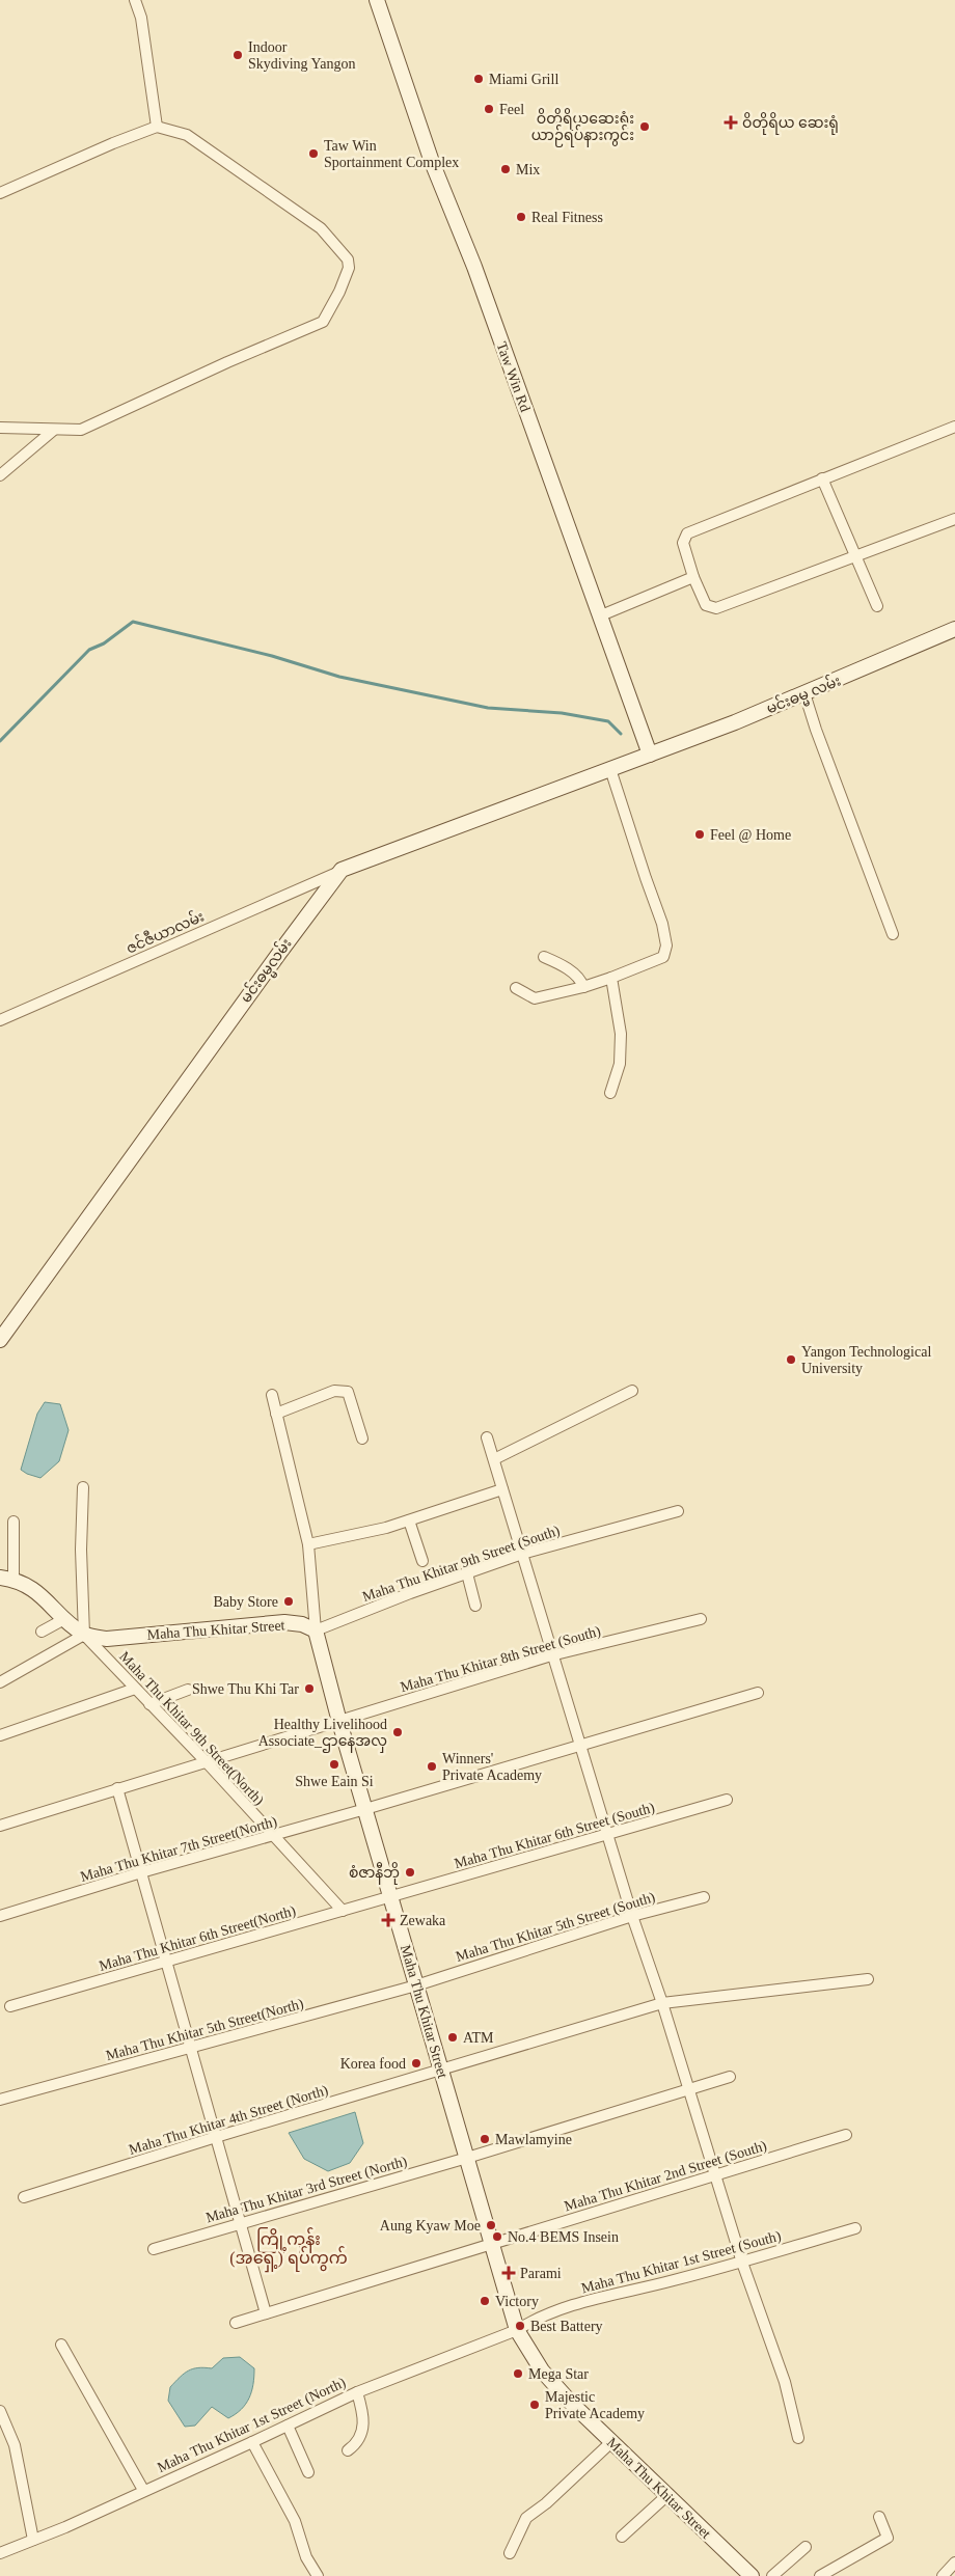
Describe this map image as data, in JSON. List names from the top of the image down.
{
  "streets": {
    "main road": [
      "Taw Win Rd",
      "မင်းဓမ္မ လမ်း",
      "မင်းဓမ္မလမ်း",
      "Maha Thu Khitar Street"
    ],
    "street": [
      "ဇင်ဇီယာလမ်း",
      "Maha Thu Khitar 9th Street (South)",
      "Maha Thu Khitar 8th Street (South)",
      "Maha Thu Khitar 9th Street(North)",
      "Maha Thu Khitar 6th Street (South)",
      "Maha Thu Khitar 7th Street(North)",
      "Maha Thu Khitar 5th Street (South)",
      "Maha Thu Khitar 6th Street(North)",
      "Maha Thu Khitar 5th Street(North)",
      "Maha Thu Khitar 4th Street (North)",
      "Maha Thu Khitar 2nd Street (South)",
      "Maha Thu Khitar 3rd Street (North)",
      "Maha Thu Khitar 1st Street (South)",
      "Maha Thu Khitar 1st Street (North)"
    ]
  },
  "crossings": [
    ["Taw Win Rd", "မင်းဓမ္မ လမ်း"],
    ["ဇင်ဇီယာလမ်း", "မင်းဓမ္မလမ်း"],
    ["Maha Thu Khitar 9th Street (South)", "Maha Thu Khitar Street"],
    ["Maha Thu Khitar Street", "Maha Thu Khitar 8th Street (South)"],
    ["Maha Thu Khitar Street", "Maha Thu Khitar 9th Street(North)"],
    ["Maha Thu Khitar Street", "Maha Thu Khitar 6th Street (South)"],
    ["Maha Thu Khitar Street", "Maha Thu Khitar 7th Street(North)"],
    ["Maha Thu Khitar Street", "Maha Thu Khitar 5th Street (South)"],
    ["Maha Thu Khitar Street", "Maha Thu Khitar 6th Street(North)"],
    ["Maha Thu Khitar Street", "Maha Thu Khitar 5th Street(North)"],
    ["Maha Thu Khitar Street", "Maha Thu Khitar 4th Street (North)"],
    ["Maha Thu Khitar Street", "Maha Thu Khitar 2nd Street (South)"],
    ["Maha Thu Khitar Street", "Maha Thu Khitar 3rd Street (North)"],
    ["Maha Thu Khitar Street", "Maha Thu Khitar 1st Street (South)"],
    ["Maha Thu Khitar Street", "Maha Thu Khitar 1st Street (North)"],
    ["Maha Thu Khitar 8th Street (South)", "Maha Thu Khitar 9th Street(North)"],
    ["Maha Thu Khitar 9th Street(North)", "Maha Thu Khitar 7th Street(North)"],
    ["Maha Thu Khitar 9th Street(North)", "Maha Thu Khitar 6th Street(North)"],
    ["Maha Thu Khitar 6th Street (South)", "Maha Thu Khitar 6th Street(North)"],
    ["Maha Thu Khitar 5th Street (South)", "Maha Thu Khitar 5th Street(North)"],
    ["Maha Thu Khitar 1st Street (South)", "Maha Thu Khitar 1st Street (North)"]
  ],
  "districts": ["ကြို့ကုန်း (အရှေ့) ရပ်ကွက်"],
  "places": {
    "other": [
      "Indoor Skydiving Yangon",
      "Miami Grill",
      "Feel",
      "ဝိတိုရိယဆေးရုံး ယာဉ်ရပ်နားကွင်း",
      "Taw Win Sportainment Complex",
      "Mix",
      "Real Fitness",
      "Feel @ Home",
      "Yangon Technological University",
      "Baby Store",
      "Shwe Thu Khi Tar",
      "Healthy Livelihood Associate_ဌာနေအလှ",
      "Shwe Eain Si",
      "Winners' Private Academy",
      "စံဇာနီဘို",
      "ATM",
      "Korea food",
      "Mawlamyine",
      "Aung Kyaw Moe",
      "No.4 BEMS Insein",
      "Victory",
      "Best Battery",
      "Mega Star",
      "Majestic Private Academy"
    ],
    "health": ["ဝိတိုရိယ ဆေးရုံ", "Zewaka", "Parami"]
  }
}
